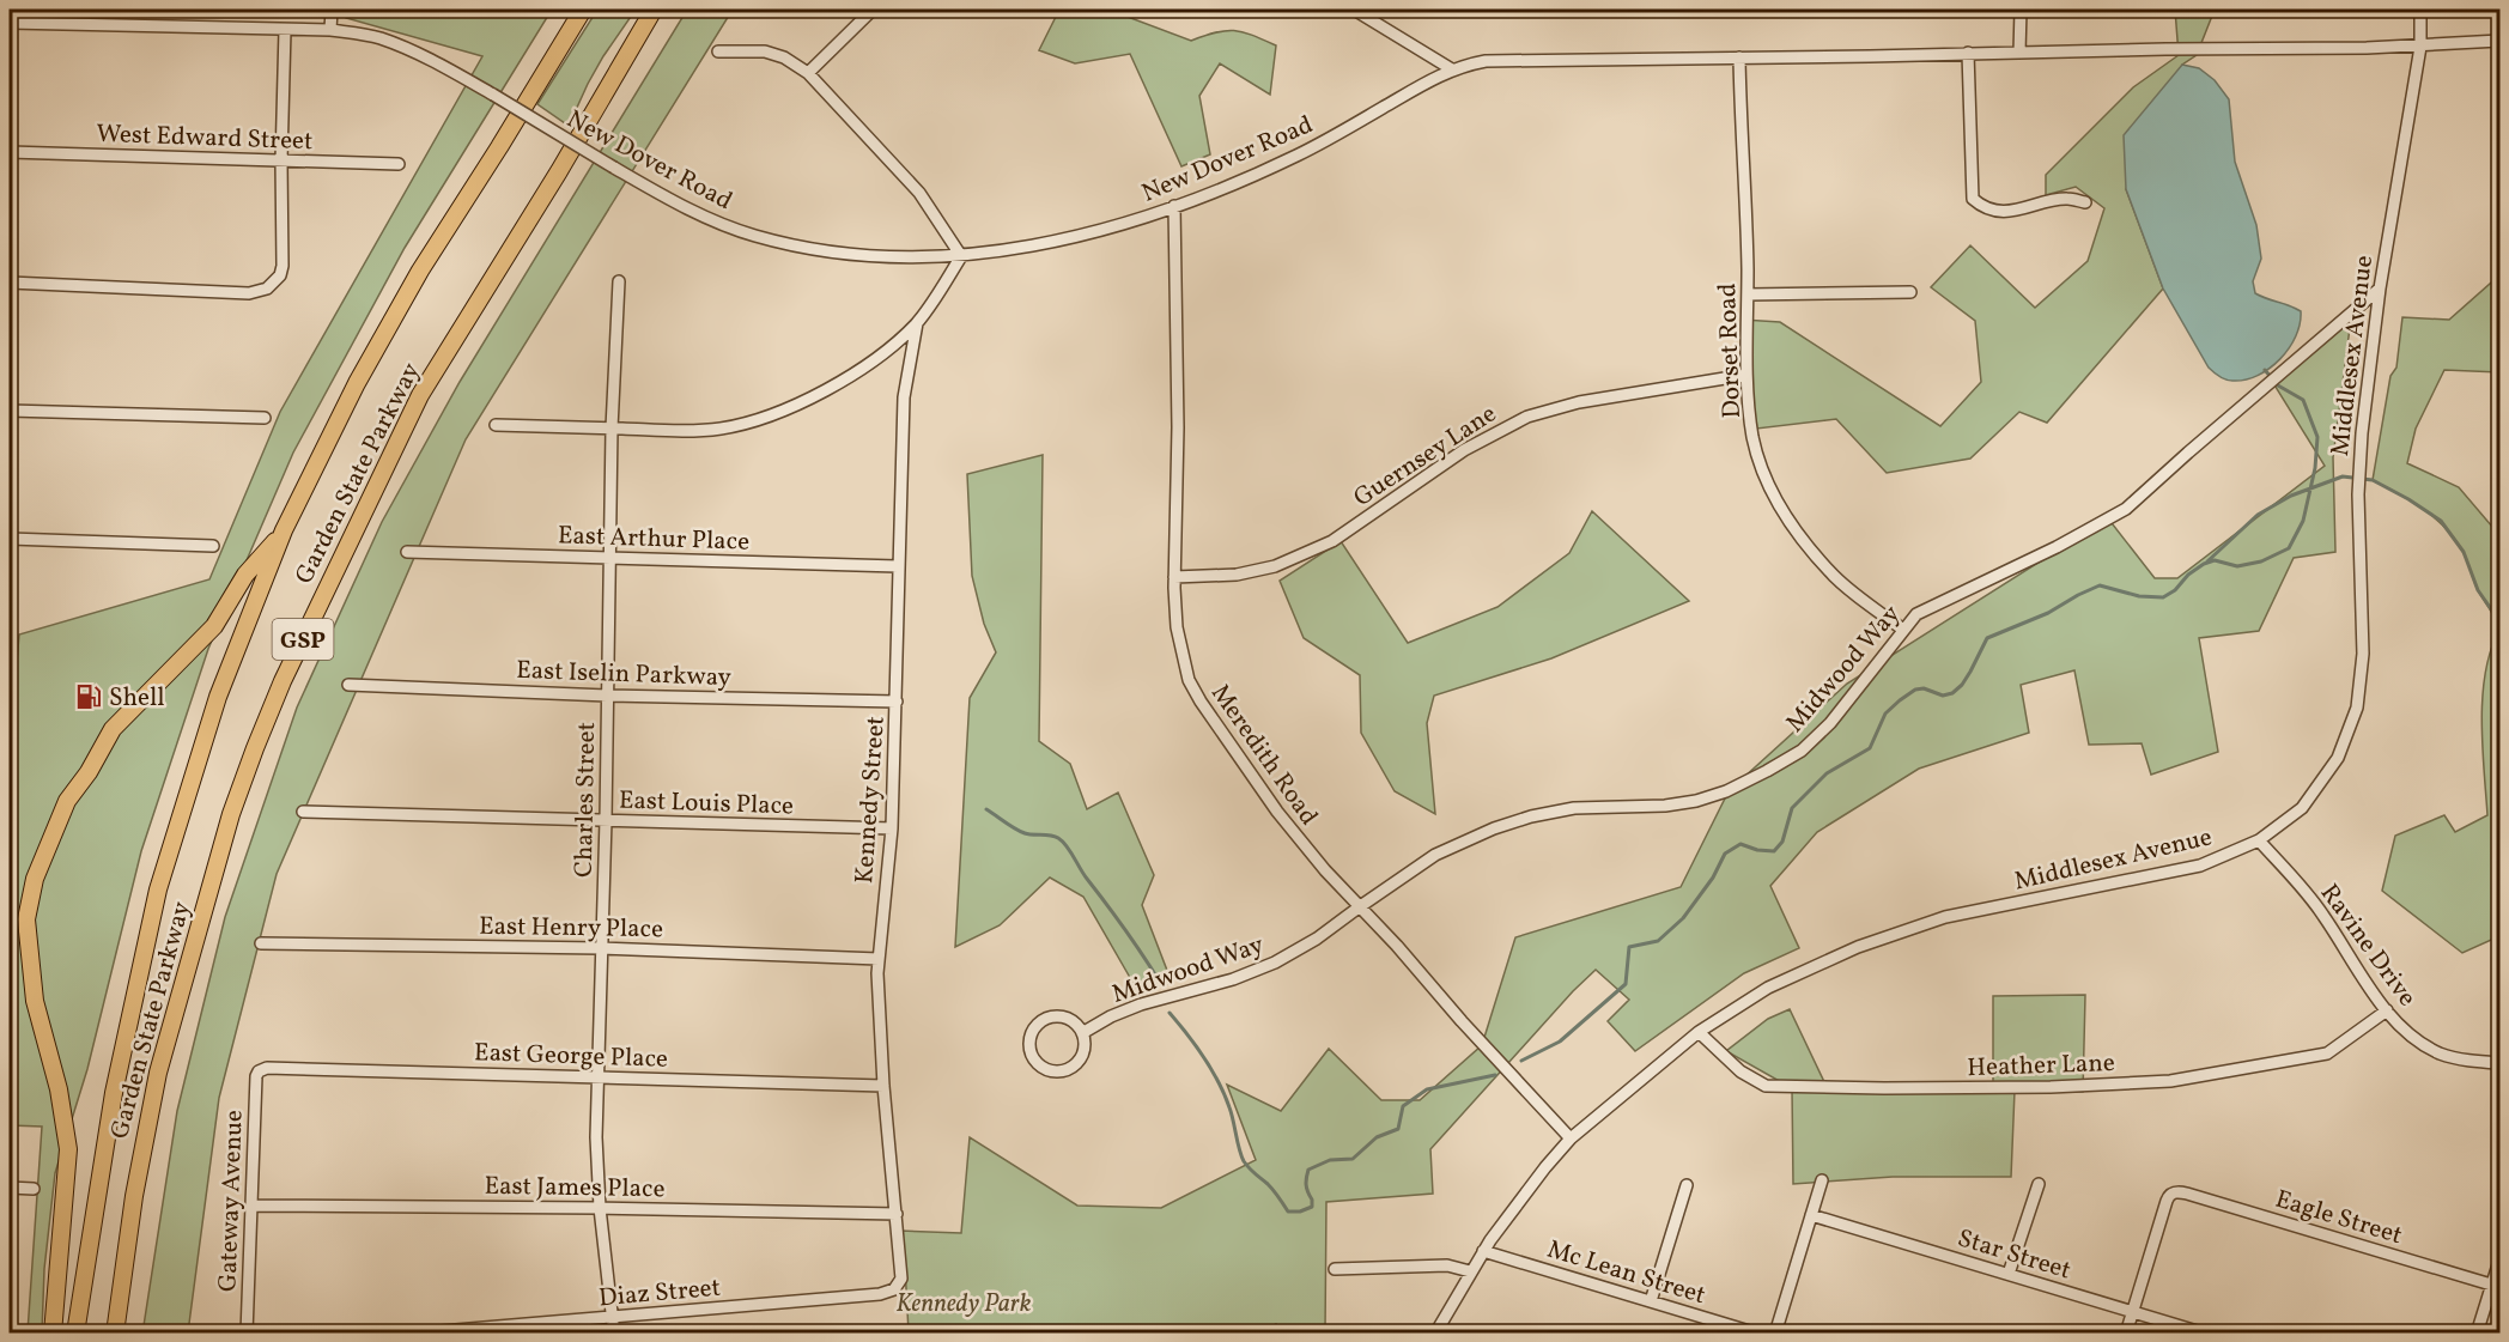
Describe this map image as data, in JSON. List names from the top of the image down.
{
  "streets": {
    "highway": ["Garden State Parkway", "GSP"],
    "street": [
      "West Edward Street",
      "New Dover Road",
      "Dorset Road",
      "Middlesex Avenue",
      "Guernsey Lane",
      "East Arthur Place",
      "Midwood Way",
      "East Iselin Parkway",
      "Meredith Road",
      "Charles Street",
      "Kennedy Street",
      "East Louis Place",
      "East Henry Place",
      "Ravine Drive",
      "East George Place",
      "Heather Lane",
      "East James Place",
      "Gateway Avenue",
      "Eagle Street",
      "Star Street",
      "Mc Lean Street",
      "Diaz Street"
    ]
  },
  "crossings": [
    ["New Dover Road", "Dorset Road"],
    ["New Dover Road", "Middlesex Avenue"],
    ["New Dover Road", "Meredith Road"],
    ["Dorset Road", "Guernsey Lane"],
    ["Dorset Road", "Midwood Way"],
    ["Middlesex Avenue", "Midwood Way"],
    ["Middlesex Avenue", "Meredith Road"],
    ["Middlesex Avenue", "Ravine Drive"],
    ["Middlesex Avenue", "Heather Lane"],
    ["Middlesex Avenue", "Mc Lean Street"],
    ["Guernsey Lane", "Meredith Road"],
    ["East Arthur Place", "Charles Street"],
    ["East Arthur Place", "Kennedy Street"],
    ["Midwood Way", "Meredith Road"],
    ["East Iselin Parkway", "Charles Street"],
    ["East Iselin Parkway", "Kennedy Street"],
    ["Charles Street", "East Louis Place"],
    ["Charles Street", "East Henry Place"],
    ["Charles Street", "East George Place"],
    ["Charles Street", "East James Place"],
    ["Charles Street", "Diaz Street"],
    ["Kennedy Street", "East Louis Place"],
    ["Kennedy Street", "East Henry Place"],
    ["Kennedy Street", "East George Place"],
    ["Kennedy Street", "East James Place"],
    ["Kennedy Street", "Diaz Street"],
    ["Ravine Drive", "Heather Lane"],
    ["East George Place", "Gateway Avenue"],
    ["East James Place", "Gateway Avenue"],
    ["Eagle Street", "Star Street"]
  ],
  "parks": ["Kennedy Park"],
  "places": {
    "fuel station": ["Shell"]
  }
}
